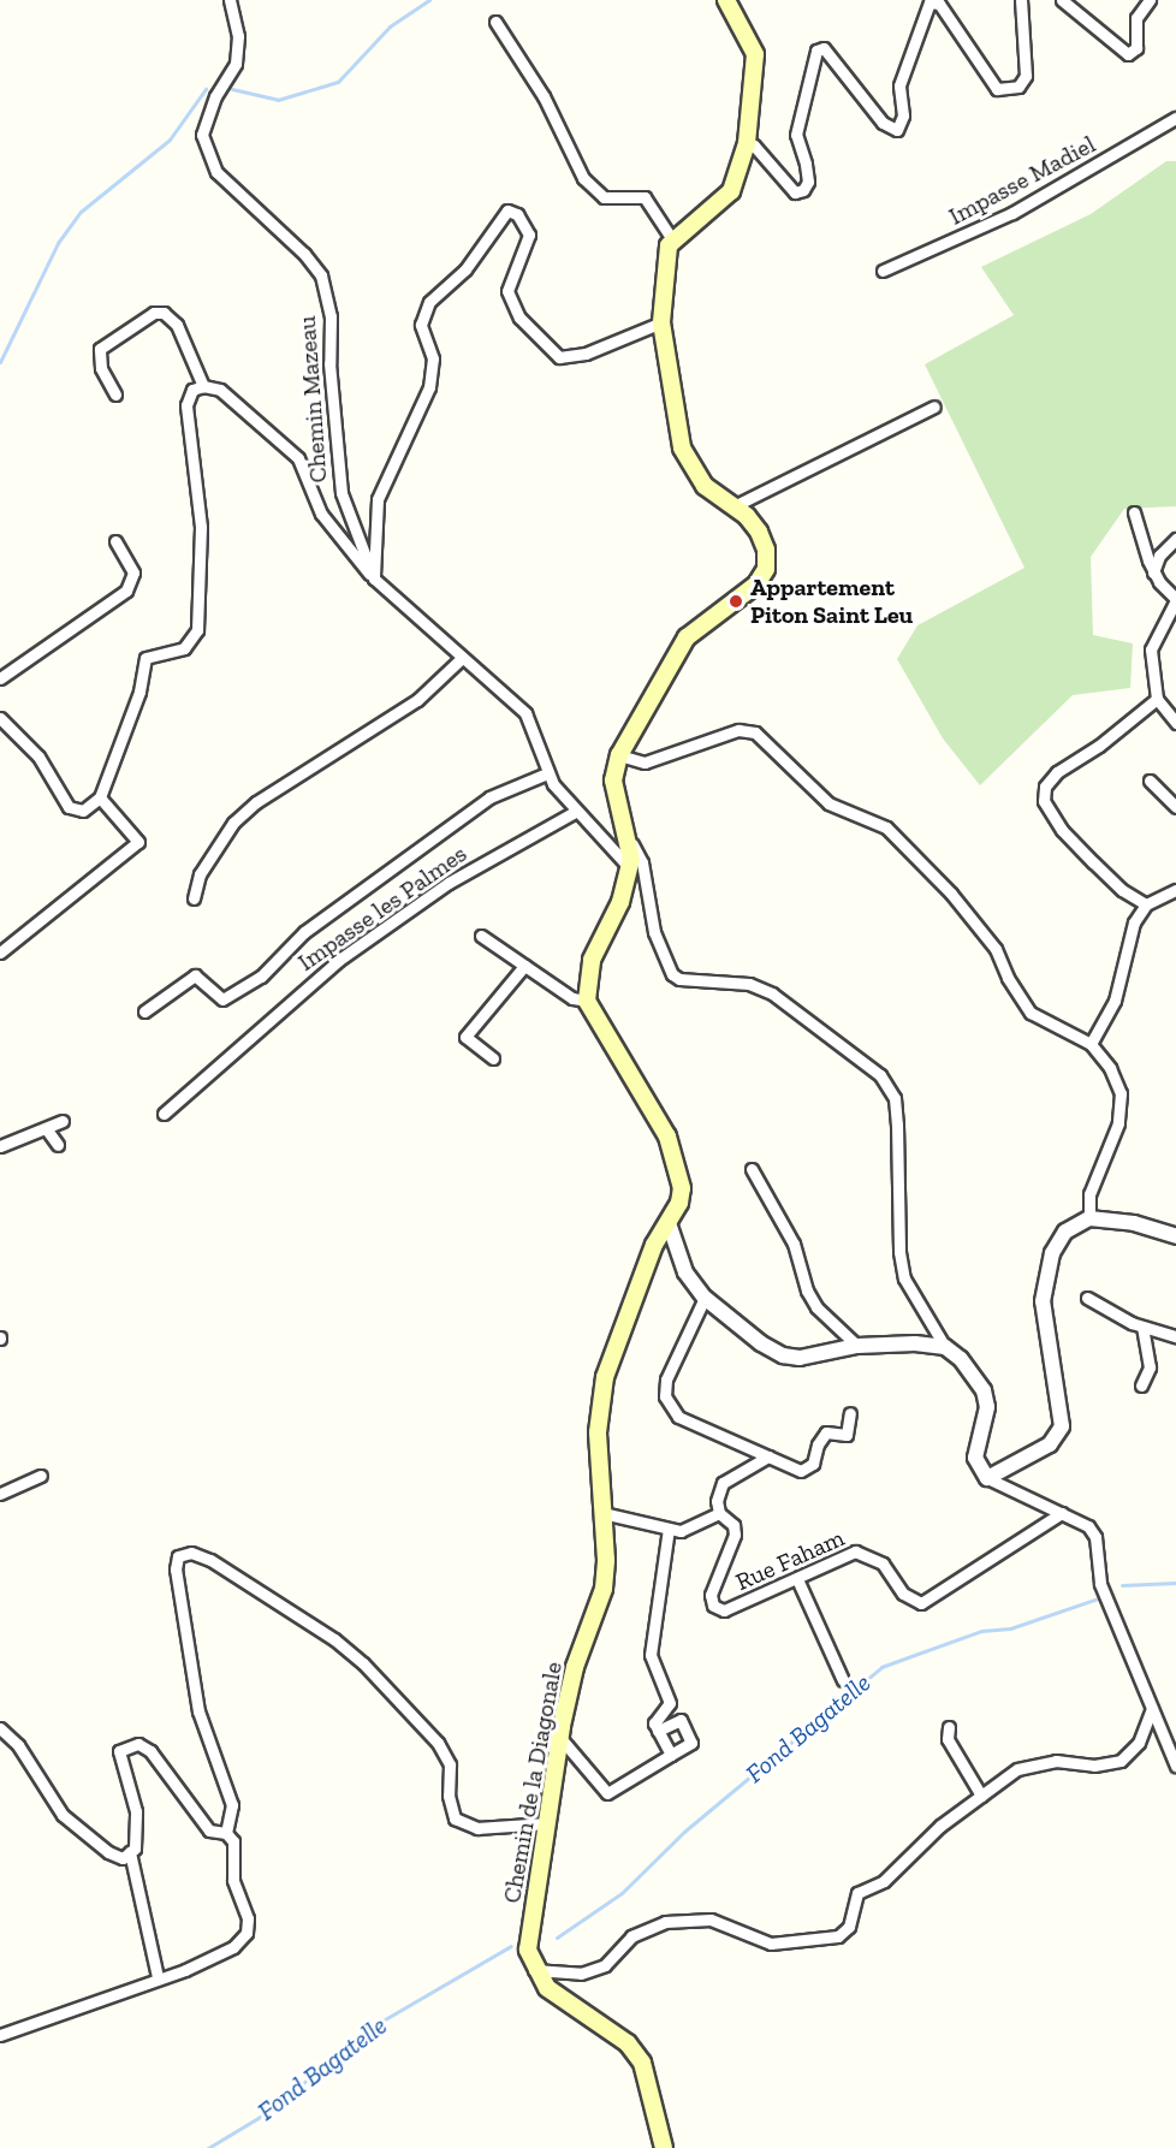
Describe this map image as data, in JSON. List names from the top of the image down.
{
  "streets": {
    "main road": ["Chemin de la Diagonale"],
    "street": [
      "Impasse Madiel",
      "Chemin Mazeau",
      "Impasse les Palmes",
      "Rue Faham"
    ]
  },
  "crossings": [
    ["Chemin Mazeau", "Impasse les Palmes"]
  ],
  "water": ["Fond Bagatelle"],
  "places": ["Appartement Piton Saint Leu"]
}
